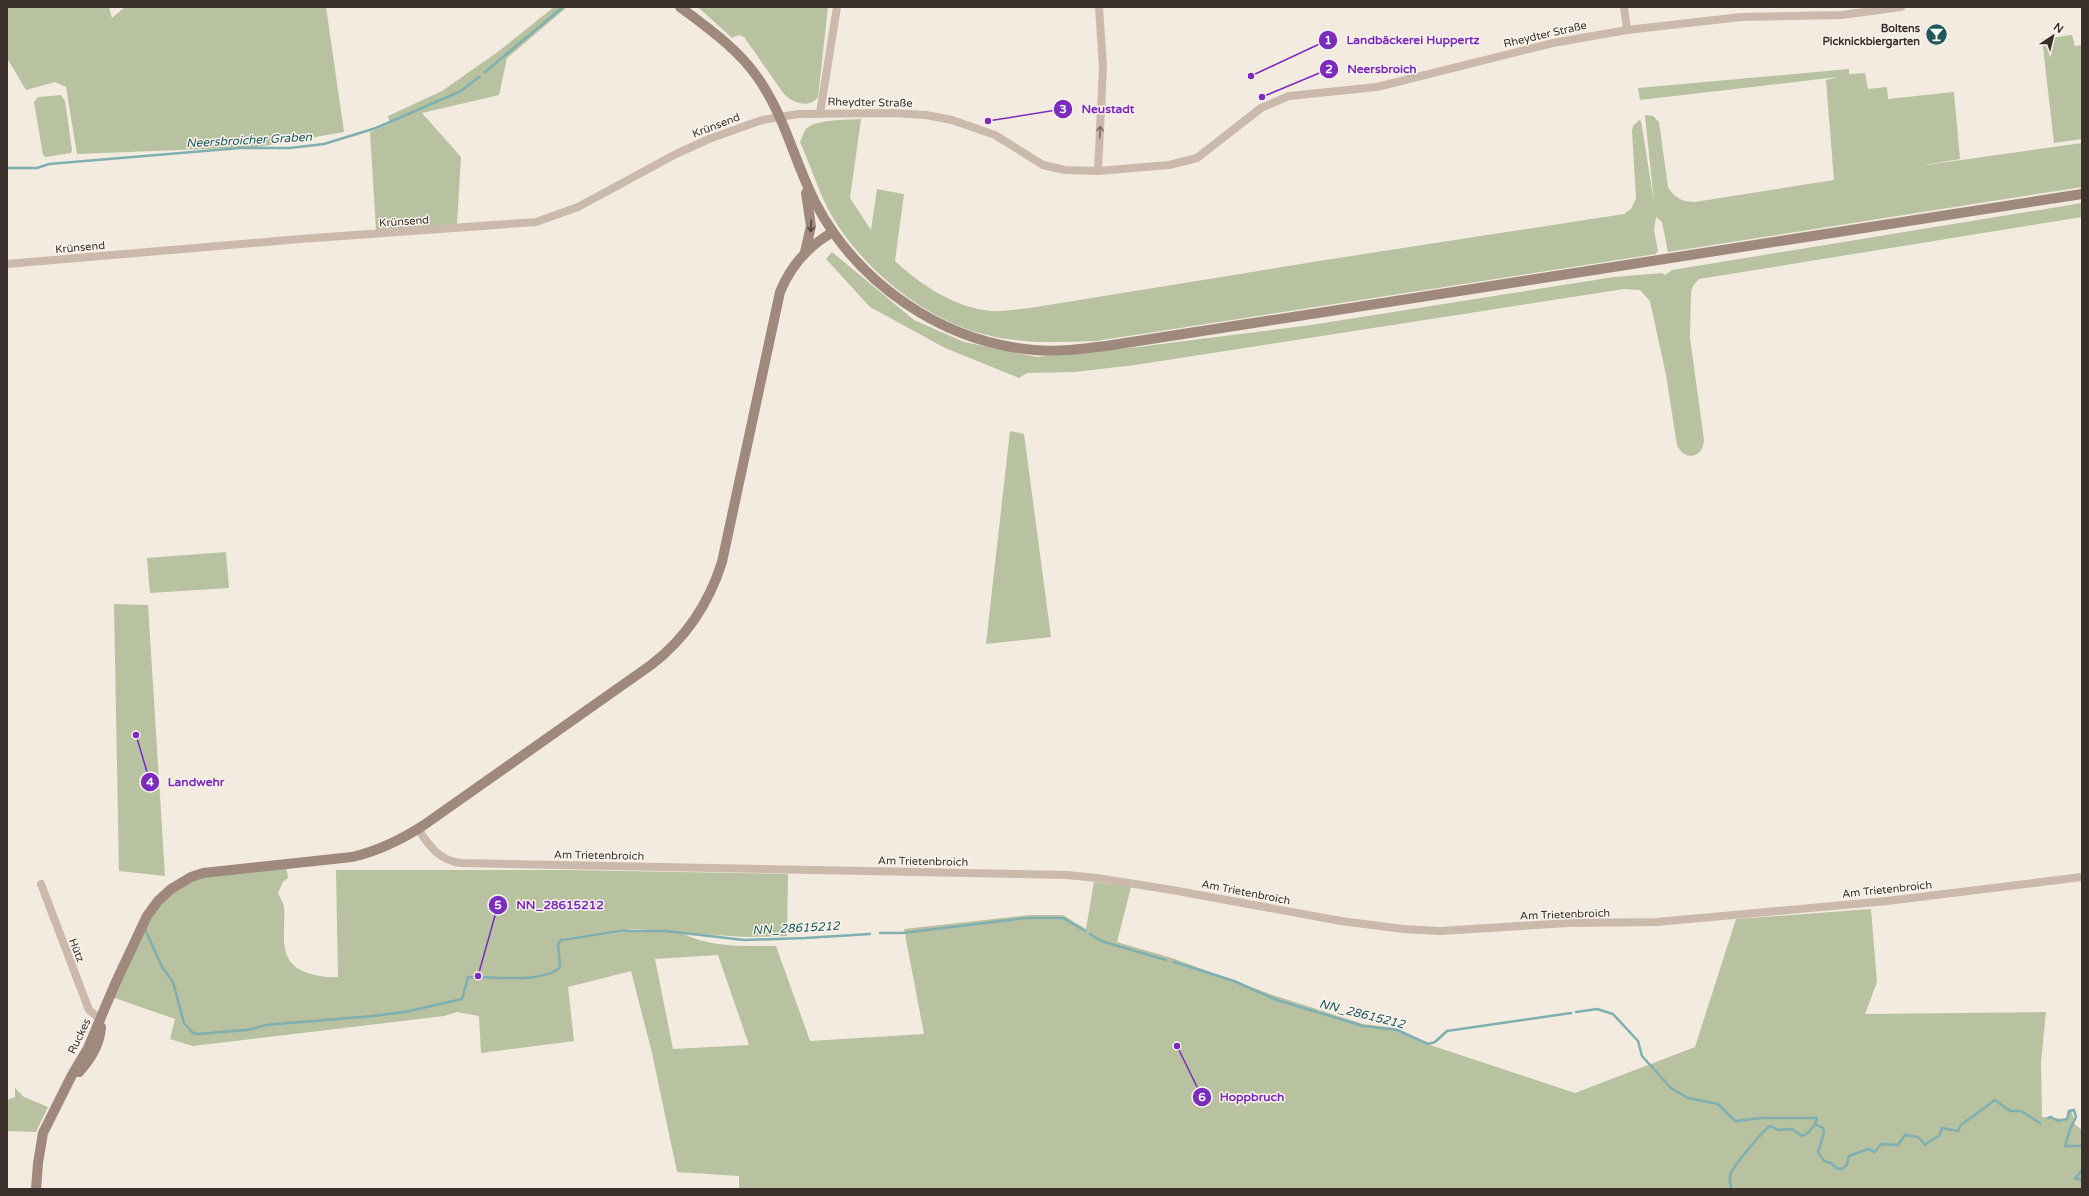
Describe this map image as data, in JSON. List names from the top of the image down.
{
  "streets": {
    "main road": ["Ruckes"],
    "street": [
      "Rheydter Straße",
      "Krünsend",
      "Am Trietenbroich",
      "Hütz"
    ]
  },
  "crossings": [
    ["Rheydter Straße", "Krünsend"],
    ["Am Trietenbroich", "Ruckes"],
    ["Hütz", "Ruckes"]
  ],
  "water": ["Neersbroicher Graben", "NN_28615212"],
  "places": {
    "bar": ["Boltens Picknickbiergarten"],
    "other": [
      "Landbäckerei Huppertz",
      "Neersbroich",
      "Neustadt",
      "Landwehr",
      "NN_28615212",
      "Hoppbruch"
    ]
  },
  "north": "top right"
}
